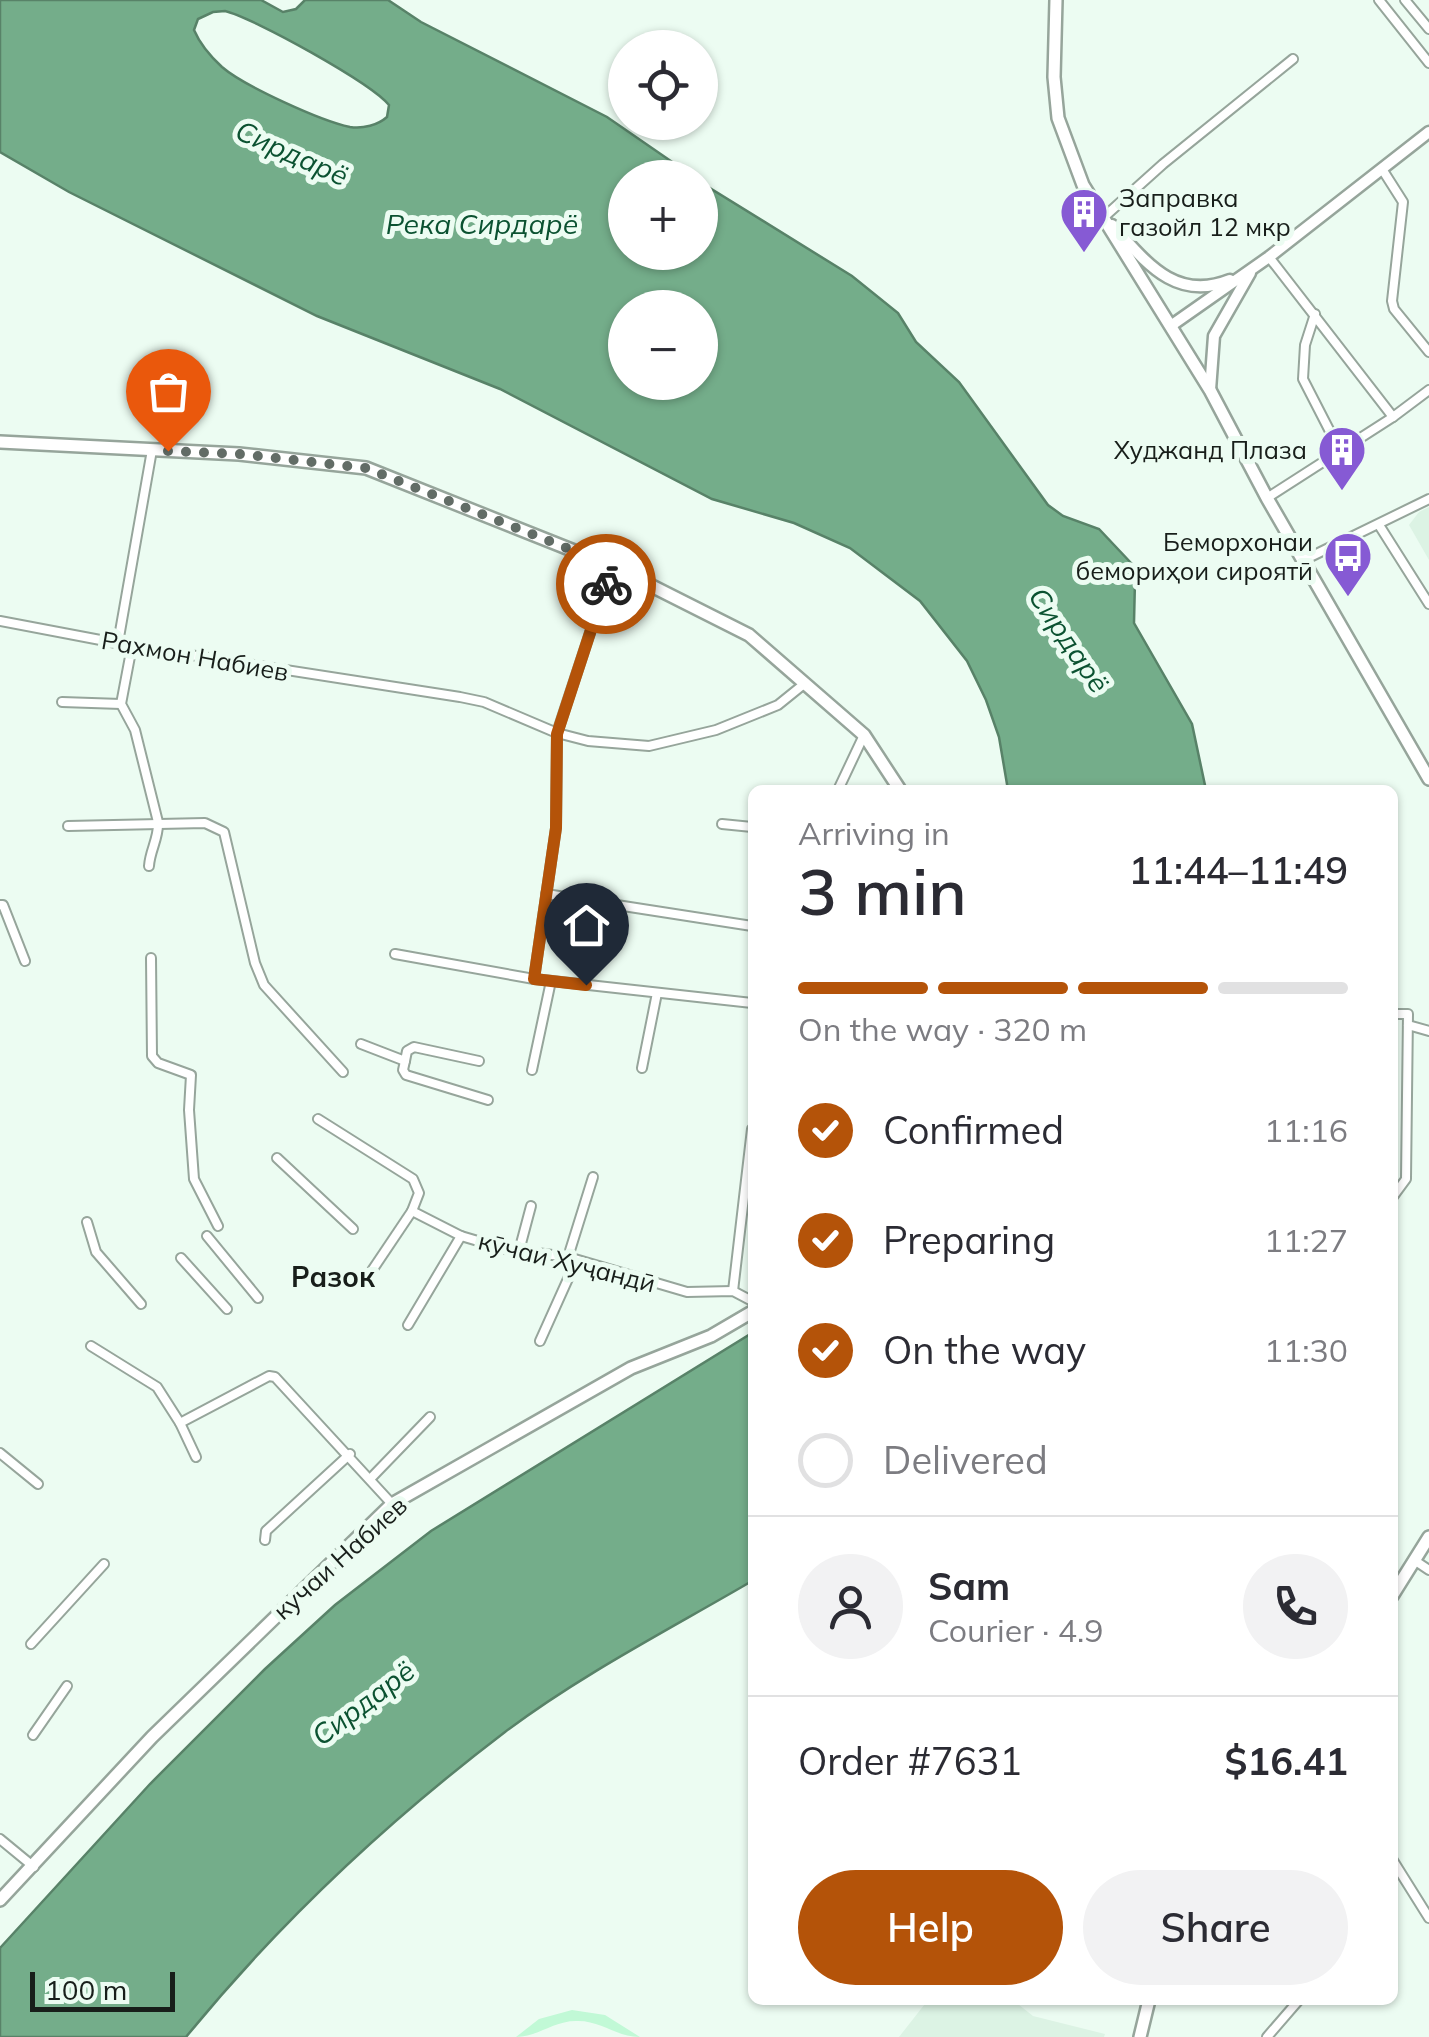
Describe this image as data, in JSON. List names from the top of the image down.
{
  "streets": {
    "main road": ["кучаи Набиев"],
    "street": ["Рахмон Набиев", "кӯчаи Хуҷандӣ"]
  },
  "districts": ["Разок"],
  "water": ["Сирдарё", "Река Сирдарё"],
  "places": {
    "building": ["Заправка газойл 12 мкр", "Худжанд Плаза"],
    "bus stop": ["Беморхонаи бемориҳои сироятӣ"]
  },
  "scale_bar": "100 m",
  "page": {
    "map_buttons": ["+", "−"],
    "heading": ["3 min", "Arriving in", "11:44–11:49"],
    "panel": [
      "Sam",
      "Courier · 4.9",
      "Order #7631",
      "$16.41"
    ],
    "bar": "On the way · 320 m",
    "list": [
      ["Confirmed", "11:16"],
      ["Preparing", "11:27"],
      ["On the way", "11:30"],
      "Delivered"
    ],
    "buttons": ["Help", "Share"],
    "scale": "100 m"
  }
}
